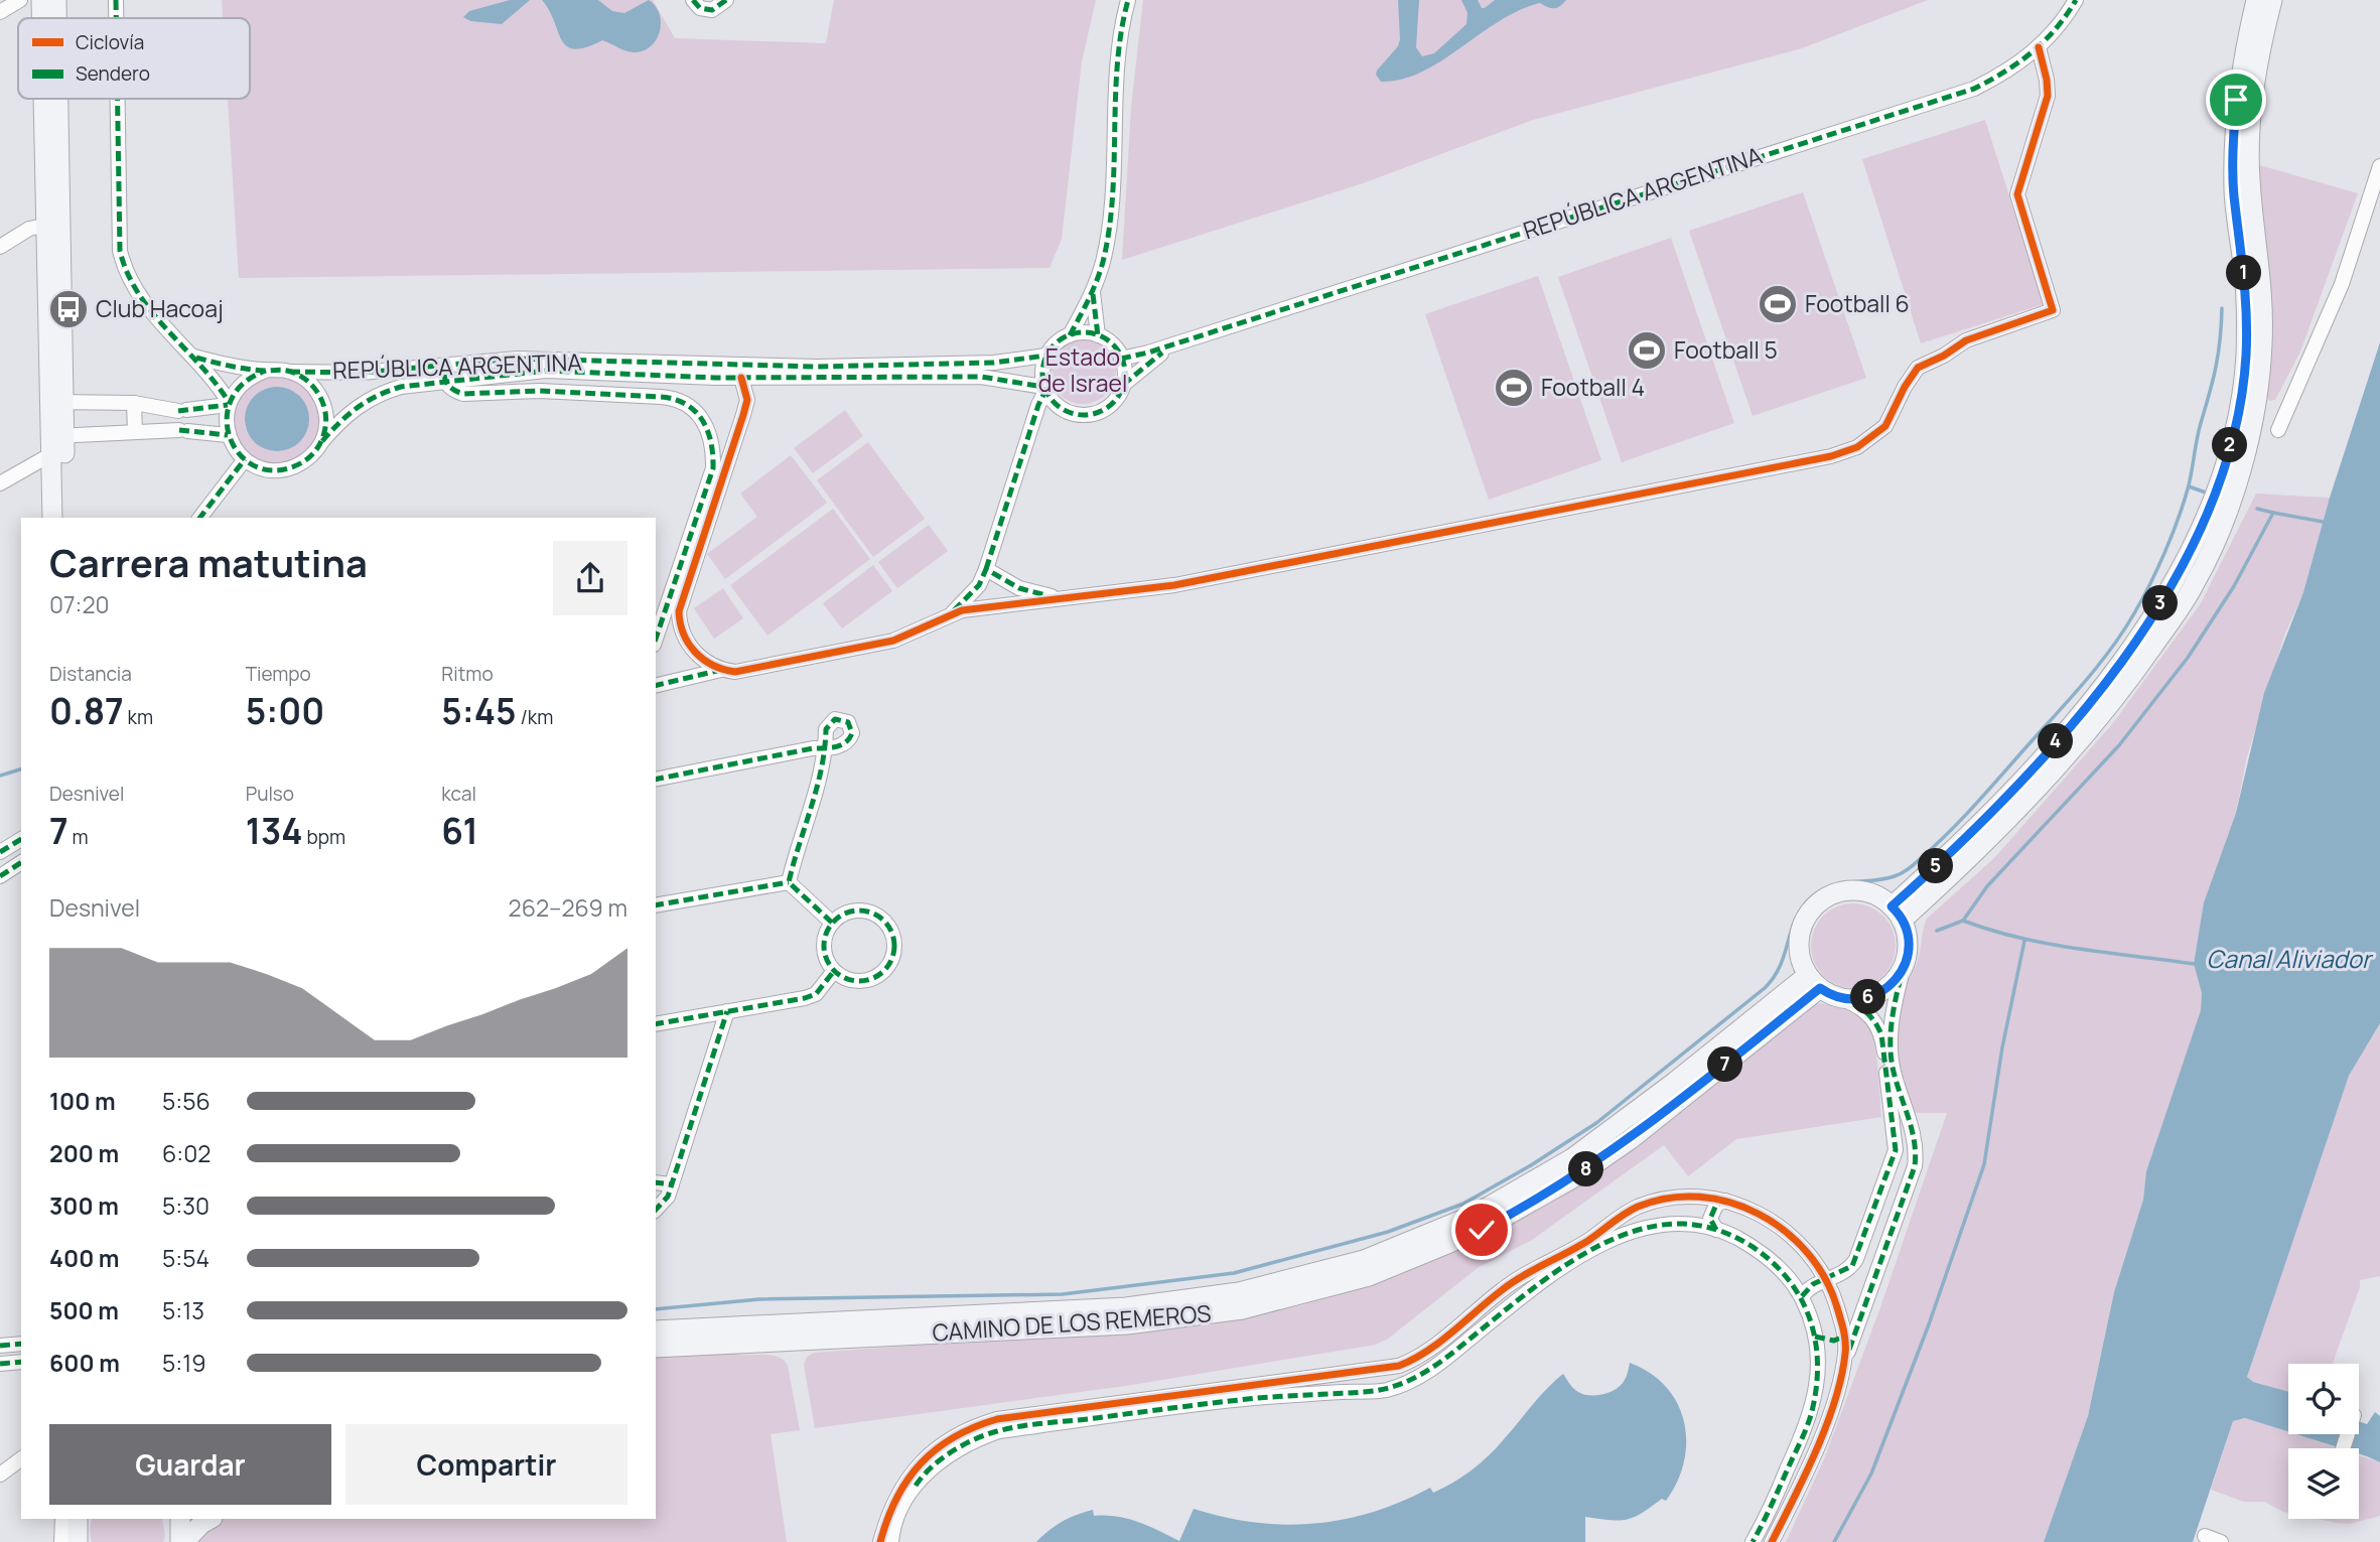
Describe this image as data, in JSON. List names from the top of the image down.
{
  "streets": {
    "main road": ["CAMINO DE LOS REMEROS"],
    "street": ["REPÚBLICA ARGENTINA"]
  },
  "water": ["Canal Aliviador"],
  "parks": ["Estado de Israel"],
  "places": {
    "sports": ["Football 6", "Football 5", "Football 4"],
    "bus stop": ["Club Hacoaj"]
  },
  "legend": ["Ciclovía", "Sendero"],
  "page": {
    "pins": [
      "1",
      "2",
      "3",
      "4",
      "5",
      "6",
      "7",
      "8"
    ],
    "heading": ["Carrera matutina", "07:20"],
    "stats": [
      ["Distancia", "0.87 km"],
      ["Tiempo", "5:00"],
      ["Ritmo", "5:45 /km"],
      ["Desnivel", "7 m"],
      ["Pulso", "134 bpm"],
      ["kcal", "61"]
    ],
    "chart": ["Desnivel", "262–269 m"],
    "list": [
      {
        "name": "100 m",
        "note": "5:56"
      },
      {
        "name": "200 m",
        "note": "6:02"
      },
      {
        "name": "300 m",
        "note": "5:30"
      },
      {
        "name": "400 m",
        "note": "5:54"
      },
      {
        "name": "500 m",
        "note": "5:13"
      },
      {
        "name": "600 m",
        "note": "5:19"
      }
    ],
    "buttons": ["Guardar", "Compartir"]
  }
}
